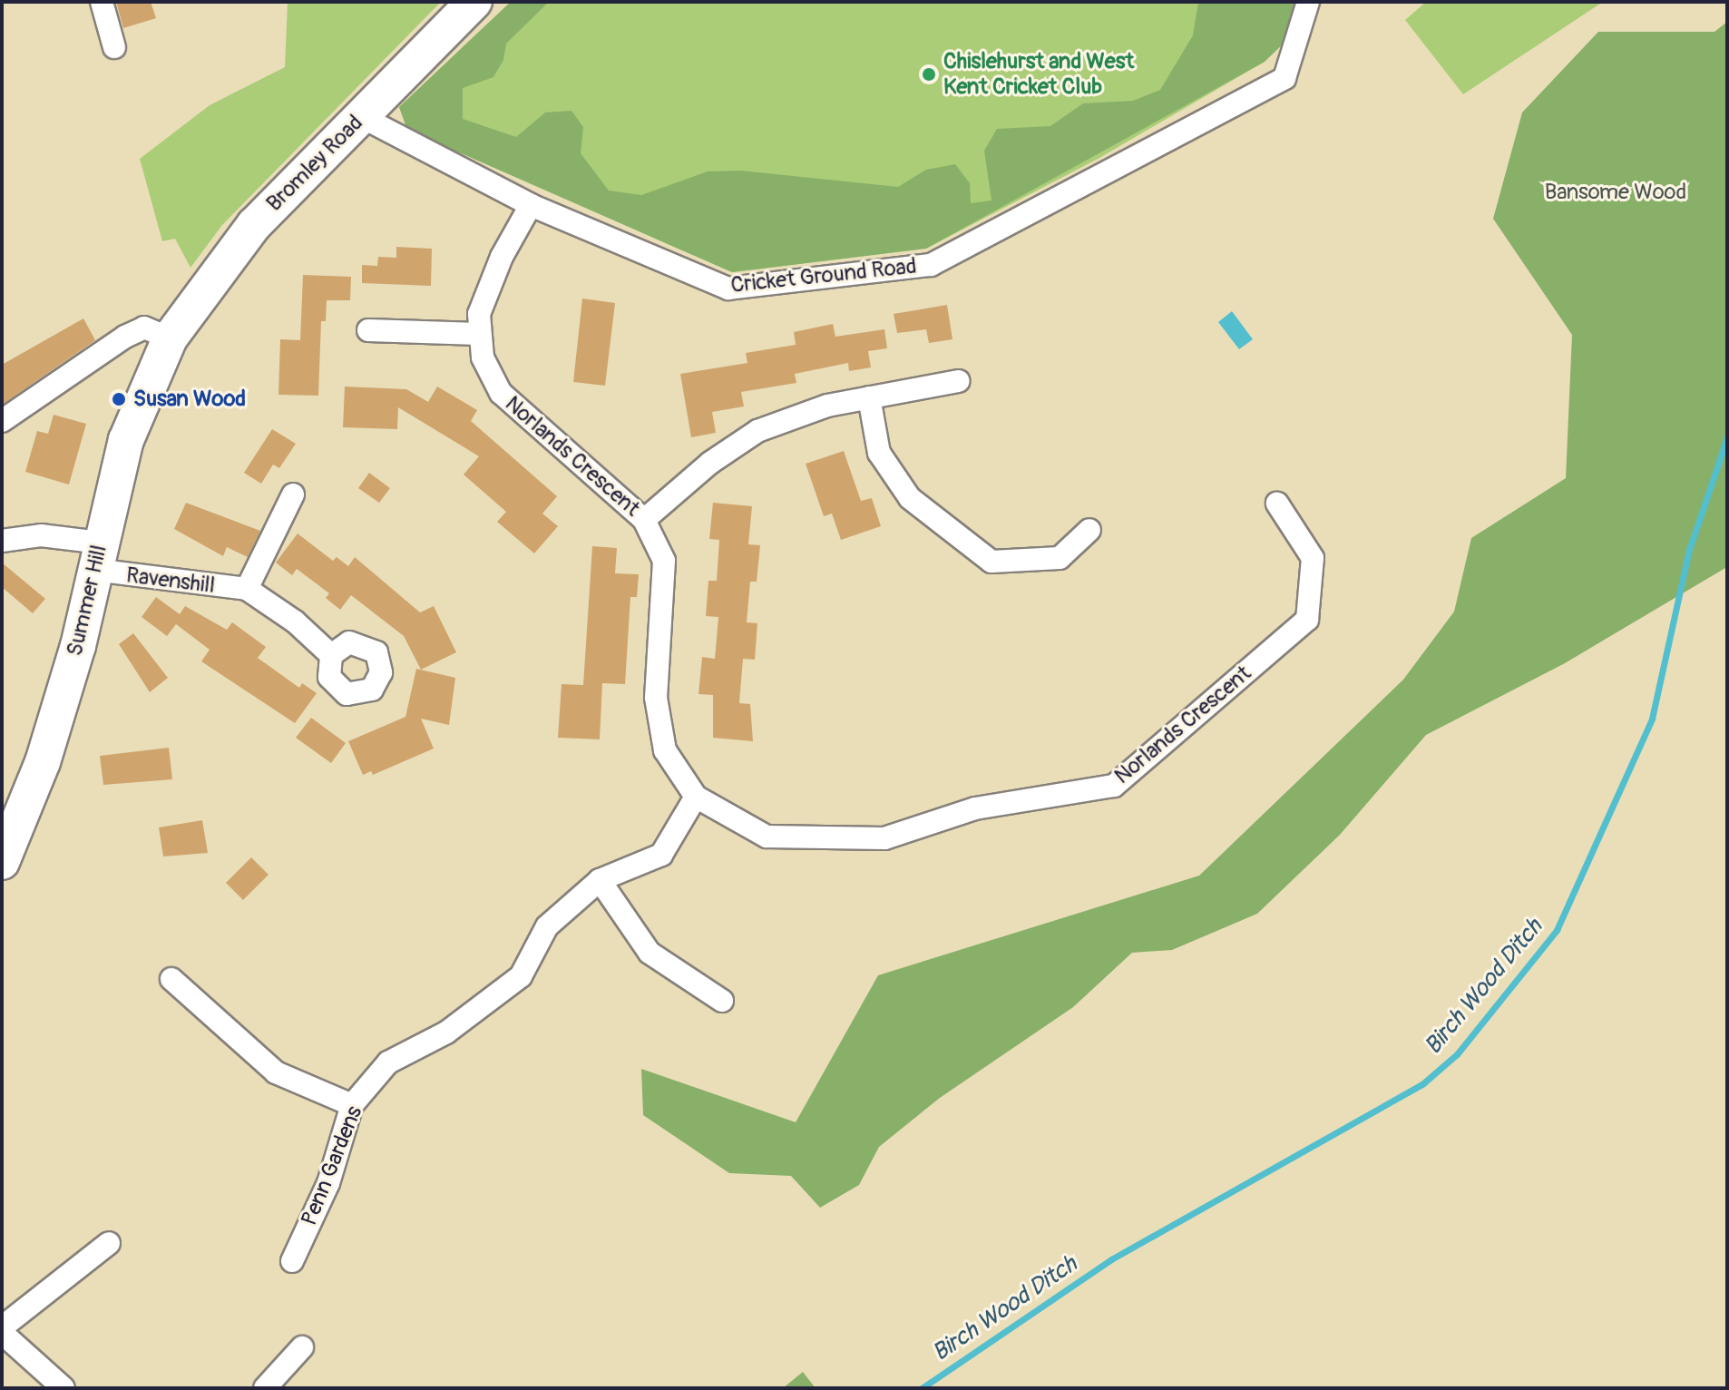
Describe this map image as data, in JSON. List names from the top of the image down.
{
  "streets": {
    "main road": ["Bromley Road", "Summer Hill"],
    "street": [
      "Cricket Ground Road",
      "Norlands Crescent",
      "Ravenshill",
      "Penn Gardens"
    ]
  },
  "crossings": [
    ["Bromley Road", "Cricket Ground Road"],
    ["Bromley Road", "Summer Hill"],
    ["Cricket Ground Road", "Norlands Crescent"],
    ["Norlands Crescent", "Penn Gardens"],
    ["Ravenshill", "Summer Hill"]
  ],
  "water": ["Birch Wood Ditch"],
  "parks": ["Bansome Wood"],
  "places": ["Chislehurst and West Kent Cricket Club", "Susan Wood"]
}
